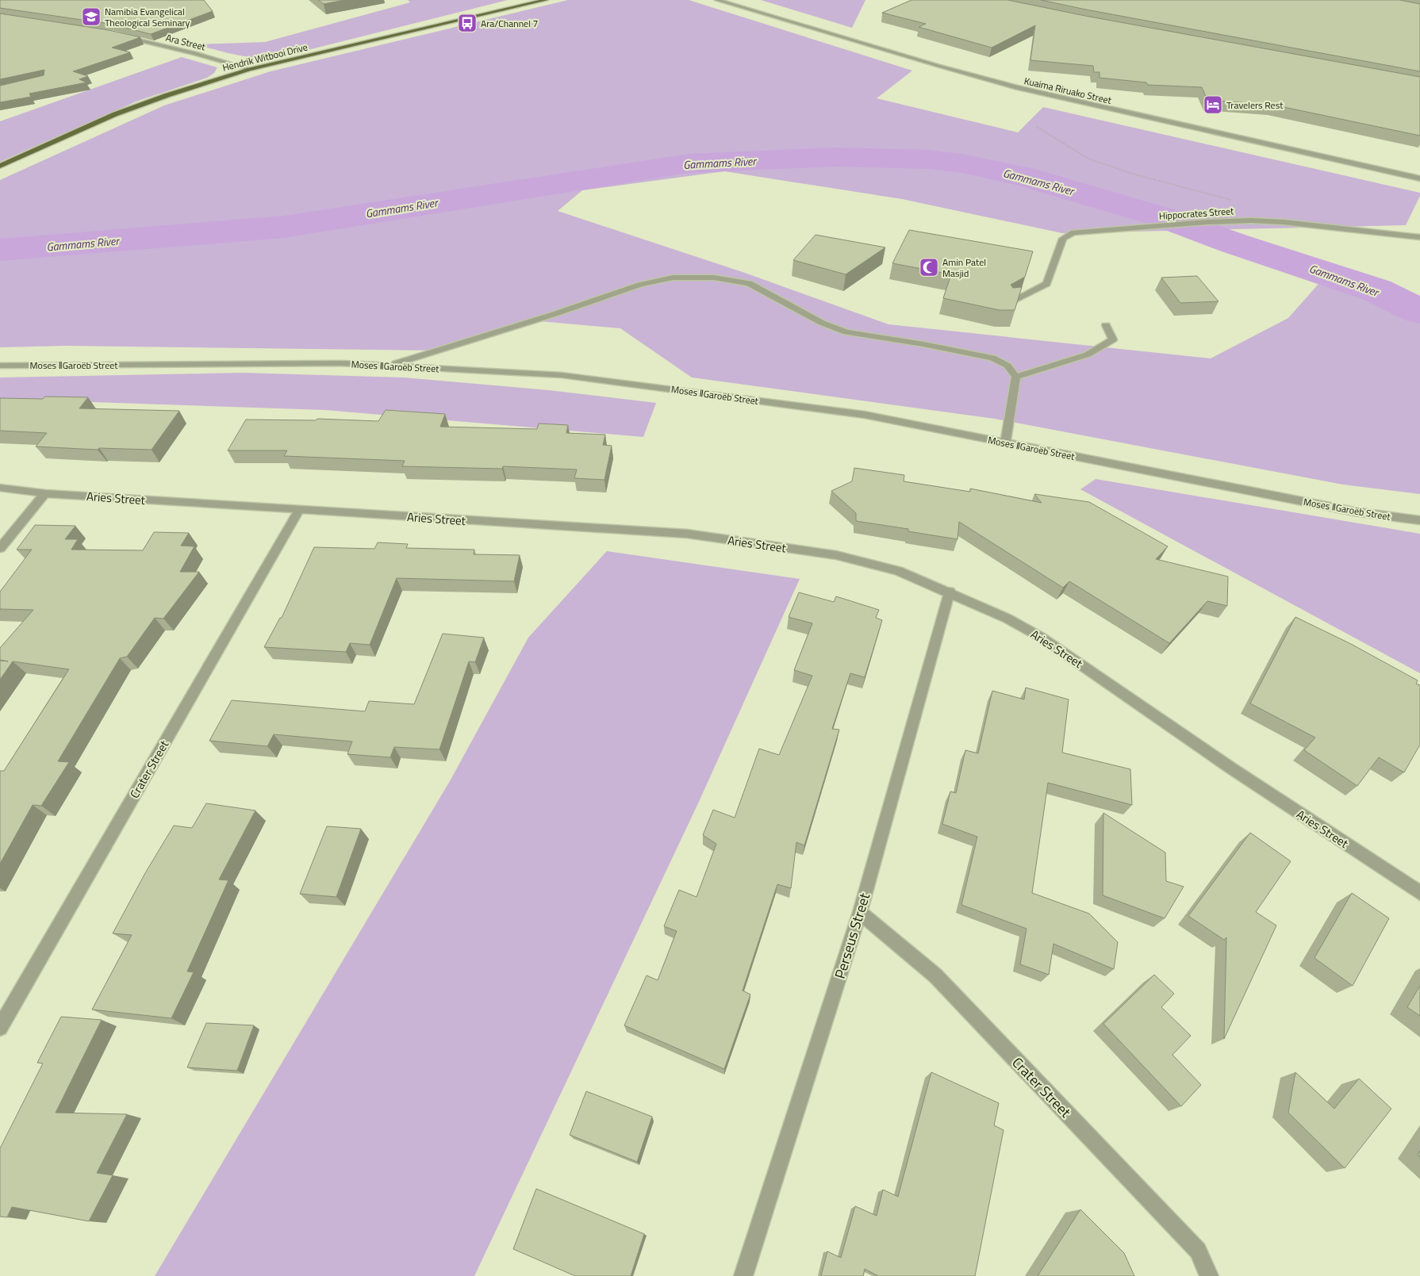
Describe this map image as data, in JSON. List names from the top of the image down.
{
  "streets": {
    "main road": ["Hendrik Witbooi Drive"],
    "street": [
      "Ara Street",
      "Kuaima Riruako Street",
      "Hippocrates Street",
      "Moses ǁGaroëb Street",
      "Aries Street",
      "Crater Street",
      "Perseus Street"
    ]
  },
  "crossings": [
    ["Ara Street", "Hendrik Witbooi Drive"],
    ["Aries Street", "Crater Street"],
    ["Aries Street", "Perseus Street"],
    ["Crater Street", "Perseus Street"]
  ],
  "water": ["Gammams River"],
  "places": {
    "school or university": ["Namibia Evangelical Theological Seminary"],
    "bus stop": ["Ara/Channel 7"],
    "hotel": ["Travelers Rest"],
    "mosque": ["Amin Patel Masjid"]
  }
}
